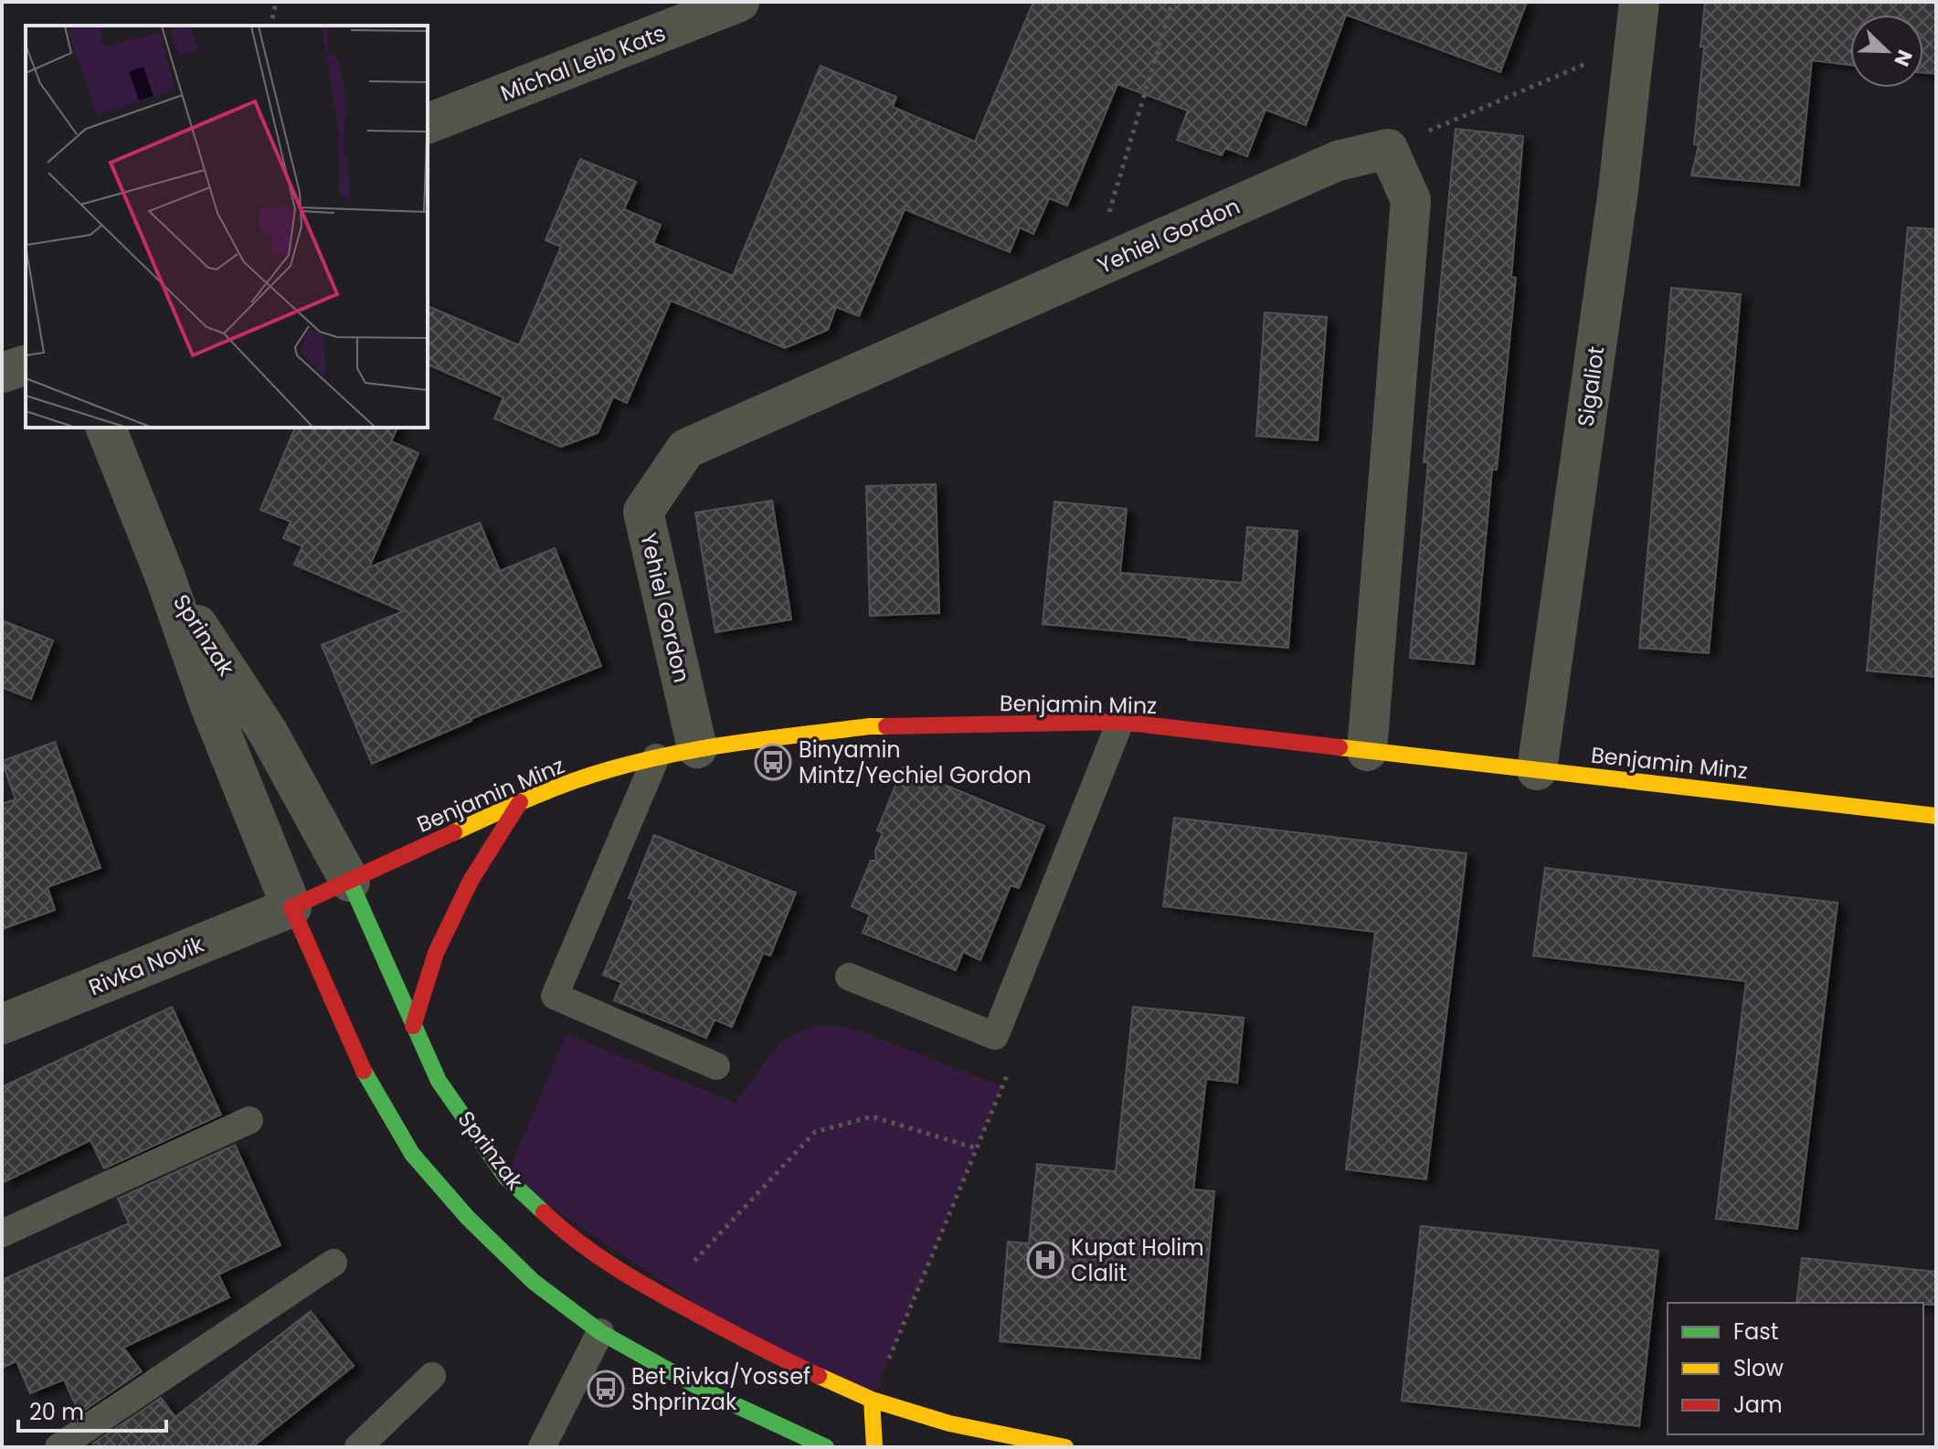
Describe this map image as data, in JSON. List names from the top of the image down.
{
  "streets": {
    "street": [
      "Michal Leib Kats",
      "Yehiel Gordon",
      "Sigaliot",
      "Sprinzak",
      "Benjamin Minz",
      "Rivka Novik"
    ]
  },
  "crossings": [
    ["Yehiel Gordon", "Benjamin Minz"],
    ["Sigaliot", "Benjamin Minz"],
    ["Sprinzak", "Benjamin Minz"],
    ["Sprinzak", "Rivka Novik"],
    ["Benjamin Minz", "Rivka Novik"]
  ],
  "places": {
    "bus stop": ["Binyamin Mintz/Yechiel Gordon", "Bet Rivka/Yossef Shprinzak"],
    "hospital": ["Kupat Holim Clalit"]
  },
  "legend": ["Fast", "Slow", "Jam"],
  "scale_bar": "20 m",
  "north": "bottom right"
}
